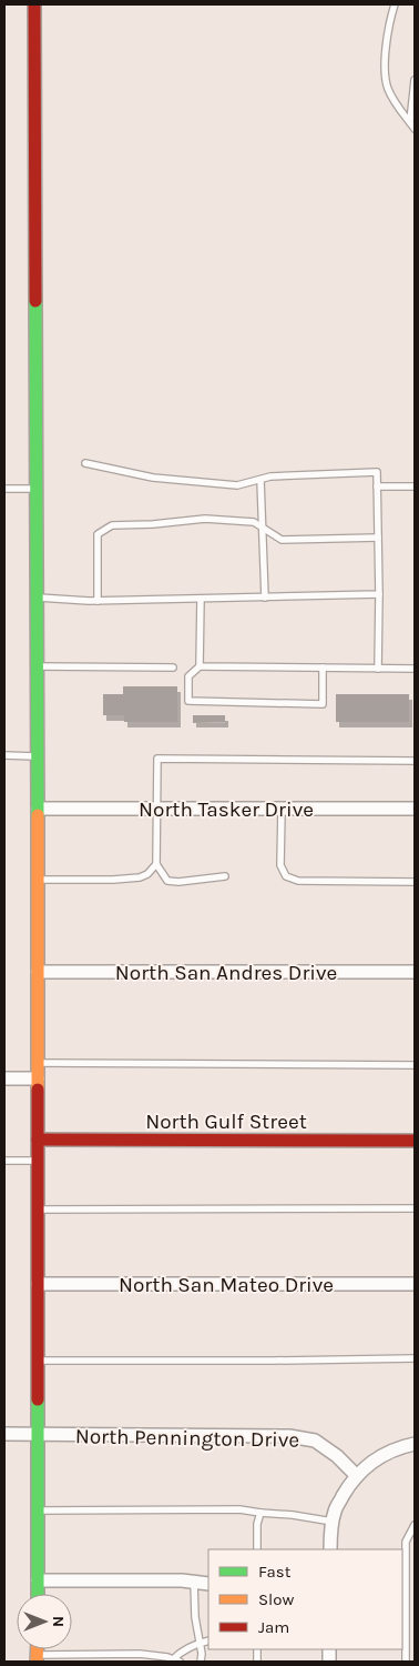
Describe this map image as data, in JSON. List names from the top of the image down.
{
  "streets": {
    "main road": ["North Gulf Street"],
    "street": [
      "North Tasker Drive",
      "North San Andres Drive",
      "North San Mateo Drive",
      "North Pennington Drive"
    ]
  },
  "legend": ["Fast", "Slow", "Jam"],
  "north": "right"
}
